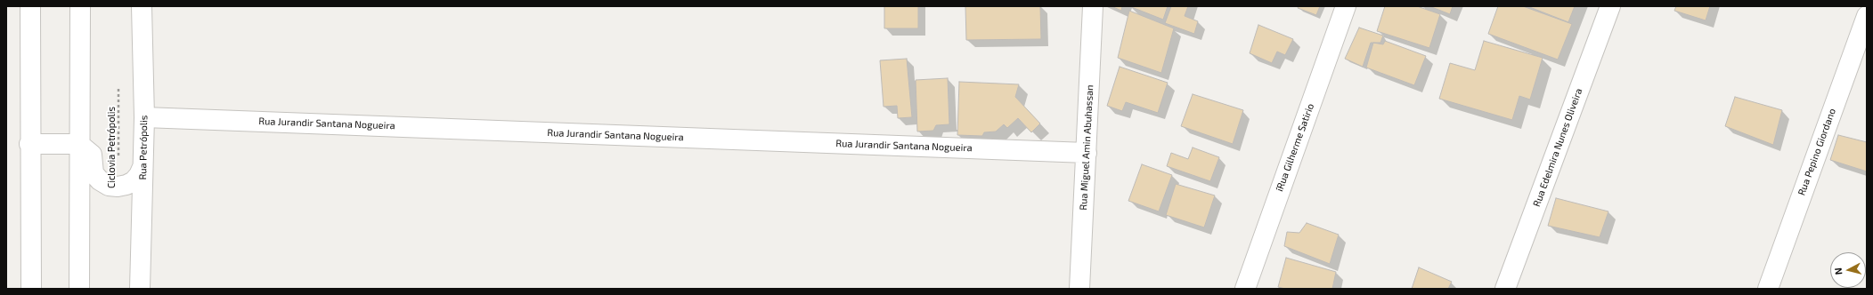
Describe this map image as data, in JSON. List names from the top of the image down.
{
  "streets": {
    "street": [
      "Rua Jurandir Santana Nogueira",
      "Rua Petrópolis",
      "Rua Miguel Amin Abuhassan",
      "íRua Gilherme Satirio",
      "Rua Edelmira Nunes Oliveira",
      "Rua Pepino Giordano"
    ],
    "path": ["Ciclovia Petrópolis"]
  },
  "crossings": [
    ["Rua Jurandir Santana Nogueira", "Rua Petrópolis"],
    ["Rua Jurandir Santana Nogueira", "Rua Miguel Amin Abuhassan"]
  ],
  "north": "left"
}
